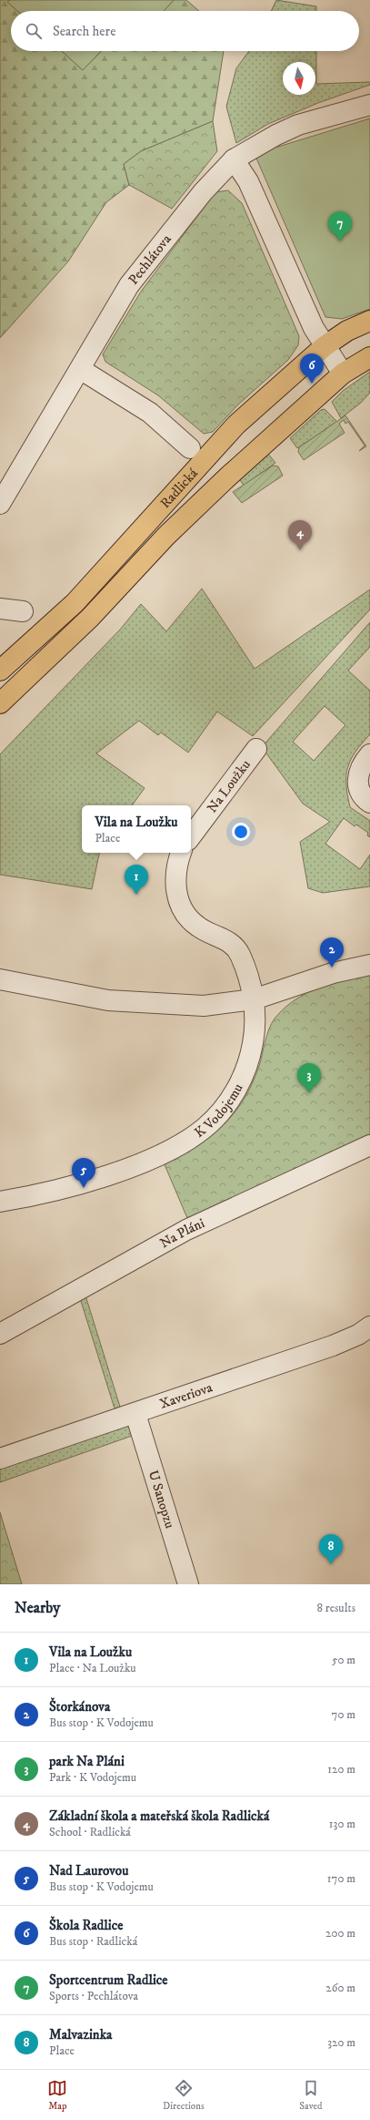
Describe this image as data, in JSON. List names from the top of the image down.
{
  "streets": {
    "main road": ["Radlická"],
    "street": [
      "Pechlátova",
      "Na Loužku",
      "K Vodojemu",
      "Na Pláni",
      "Xaveriova",
      "U Sanopzu"
    ]
  },
  "crossings": [
    ["Xaveriova", "U Sanopzu"]
  ],
  "north": "bottom",
  "page": {
    "search": "Search here",
    "pins": [
      "7",
      "6",
      "4",
      "1",
      "2",
      "3",
      "5",
      "8"
    ],
    "popup": ["Vila na Loužku", "Place"],
    "heading": ["Nearby", "8 results"],
    "list": [
      {
        "mark": "1",
        "name": "Vila na Loužku",
        "note": "Place · Na Loužku",
        "value": "50 m"
      },
      {
        "mark": "2",
        "name": "Štorkánova",
        "note": "Bus stop · K Vodojemu",
        "value": "70 m"
      },
      {
        "mark": "3",
        "name": "park Na Pláni",
        "note": "Park · K Vodojemu",
        "value": "120 m"
      },
      {
        "mark": "4",
        "name": "Základní škola a mateřská škola Radlická",
        "note": "School · Radlická",
        "value": "130 m"
      },
      {
        "mark": "5",
        "name": "Nad Laurovou",
        "note": "Bus stop · K Vodojemu",
        "value": "170 m"
      },
      {
        "mark": "6",
        "name": "Škola Radlice",
        "note": "Bus stop · Radlická",
        "value": "200 m"
      },
      {
        "mark": "7",
        "name": "Sportcentrum Radlice",
        "note": "Sports · Pechlátova",
        "value": "260 m"
      },
      {
        "mark": "8",
        "name": "Malvazinka",
        "note": "Place",
        "value": "320 m"
      }
    ],
    "nav": ["Map", "Directions", "Saved"]
  }
}
